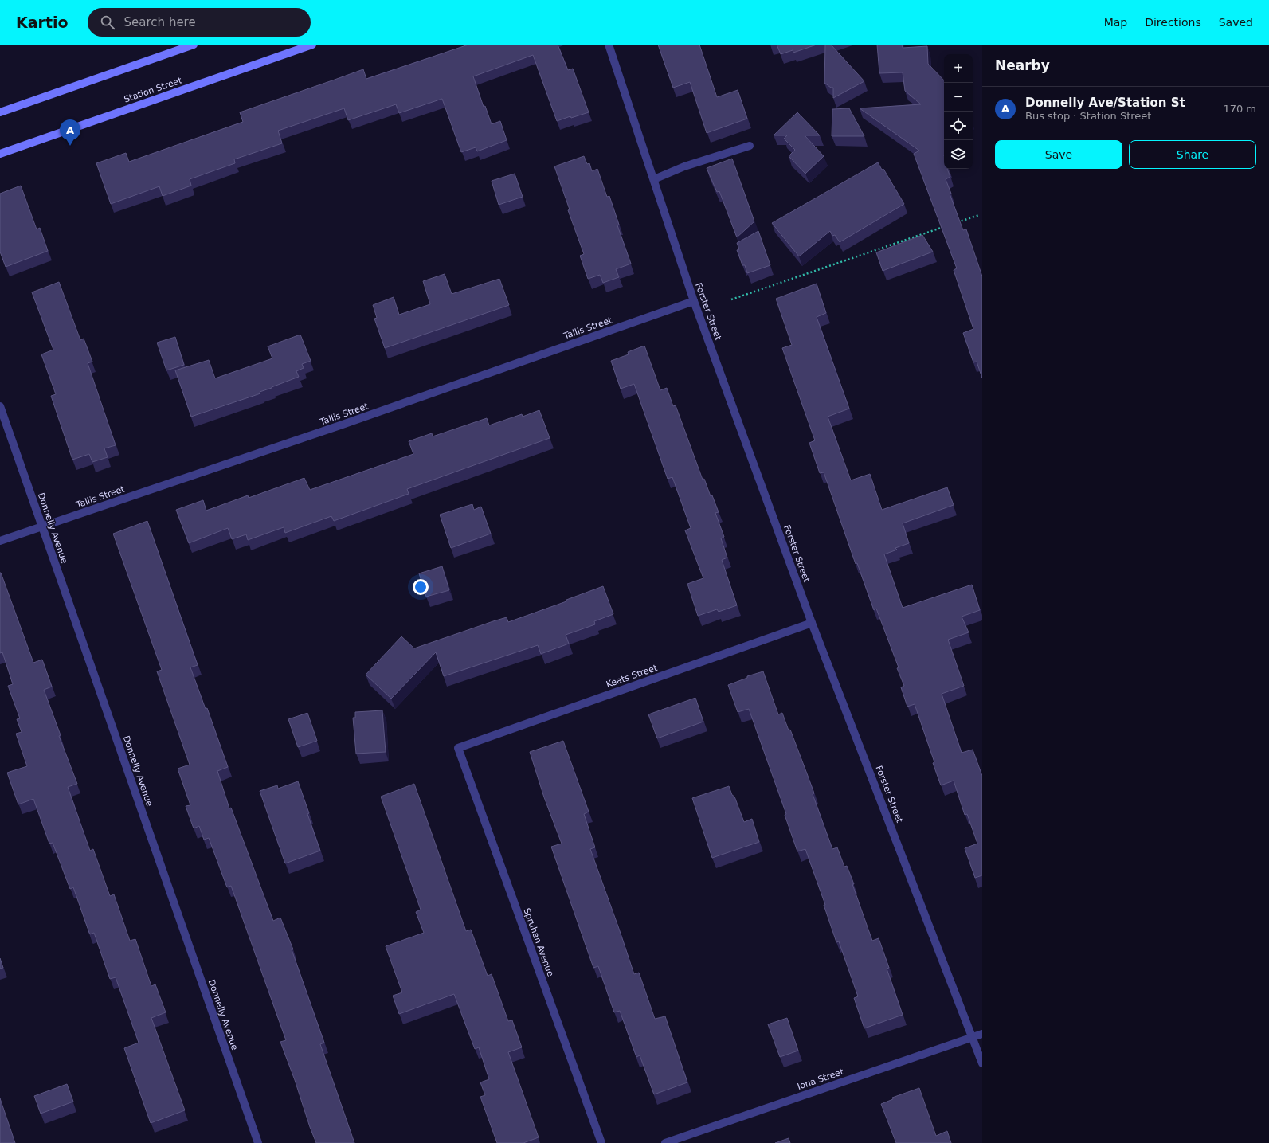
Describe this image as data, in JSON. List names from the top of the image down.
{
  "streets": {
    "main road": ["Station Street"],
    "street": [
      "Forster Street",
      "Tallis Street",
      "Donnelly Avenue",
      "Keats Street",
      "Spruhan Avenue",
      "Iona Street"
    ]
  },
  "crossings": [
    ["Forster Street", "Tallis Street"],
    ["Forster Street", "Keats Street"],
    ["Forster Street", "Iona Street"],
    ["Tallis Street", "Donnelly Avenue"],
    ["Keats Street", "Spruhan Avenue"]
  ],
  "page": {
    "header": "Kartio",
    "search": "Search here",
    "nav": ["Map", "Directions", "Saved"],
    "heading": "Nearby",
    "map_buttons": ["+", "−"],
    "list": [
      {
        "mark": "A",
        "name": "Donnelly Ave/Station St",
        "note": "Bus stop · Station Street",
        "value": "170 m"
      }
    ],
    "pins": "A",
    "buttons": ["Save", "Share"]
  }
}
